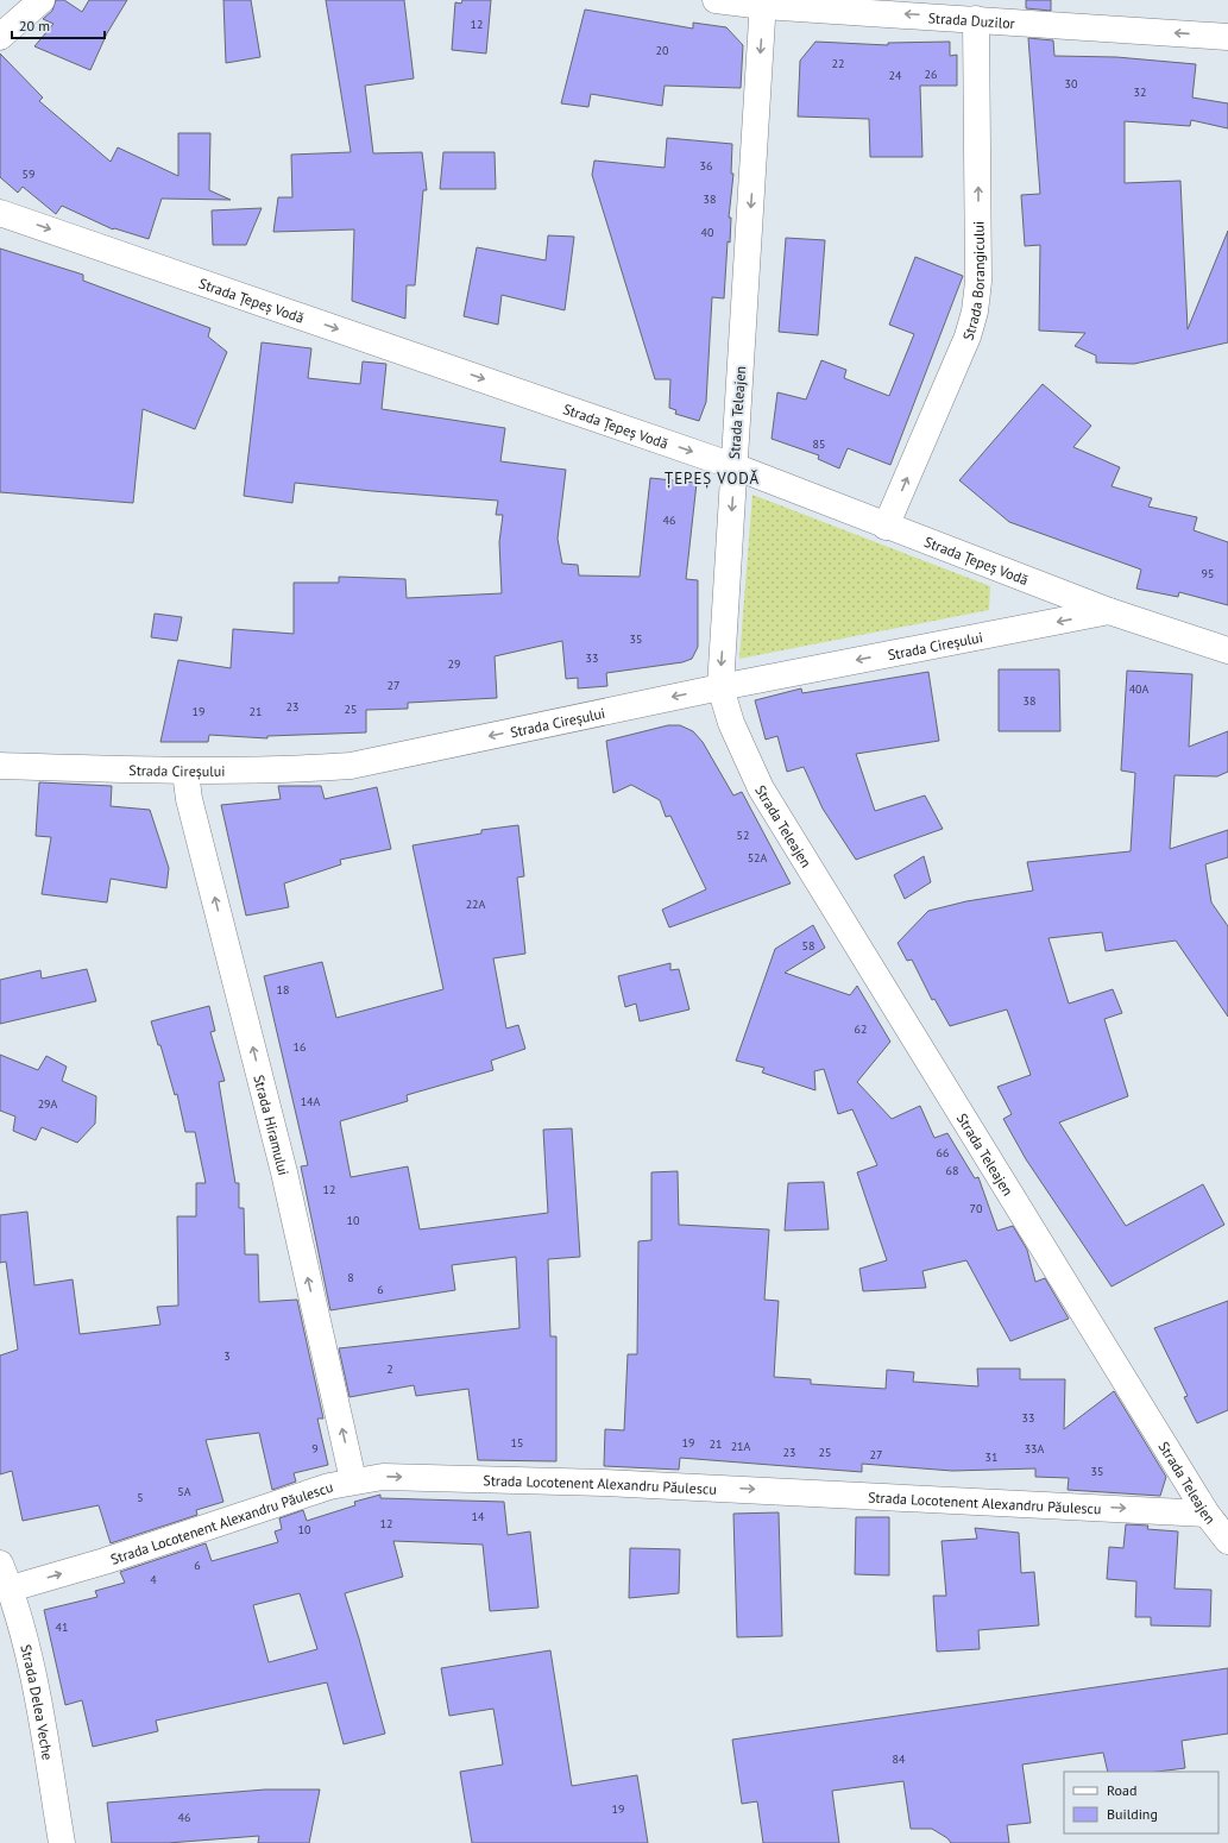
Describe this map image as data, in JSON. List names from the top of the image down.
{
  "streets": {
    "street": [
      "Strada Duzilor",
      "Strada Borangicului",
      "Strada Țepeș Vodă",
      "Strada Teleajen",
      "Strada Cireșului",
      "Strada Hiramului",
      "Strada Locotenent Alexandru Păulescu",
      "Strada Delea Veche"
    ]
  },
  "crossings": [
    ["Strada Duzilor", "Strada Borangicului"],
    ["Strada Duzilor", "Strada Teleajen"],
    ["Strada Borangicului", "Strada Țepeș Vodă"],
    ["Strada Țepeș Vodă", "Strada Teleajen"],
    ["Strada Țepeș Vodă", "Strada Cireșului"],
    ["Strada Teleajen", "Strada Cireșului"],
    ["Strada Teleajen", "Strada Locotenent Alexandru Păulescu"],
    ["Strada Cireșului", "Strada Hiramului"],
    ["Strada Hiramului", "Strada Locotenent Alexandru Păulescu"],
    ["Strada Locotenent Alexandru Păulescu", "Strada Delea Veche"]
  ],
  "one_way": [
    "Strada Duzilor",
    "Strada Borangicului",
    "Strada Țepeș Vodă",
    "Strada Teleajen",
    "Strada Cireșului",
    "Strada Hiramului",
    "Strada Locotenent Alexandru Păulescu"
  ],
  "districts": ["ȚEPEȘ VODĂ"],
  "house_numbers": [
    "12",
    "20",
    "22",
    "26",
    "24",
    "30",
    "32",
    "36",
    "59",
    "38",
    "40",
    "85",
    "46",
    "95",
    "35",
    "33",
    "29",
    "27",
    "40A",
    "38",
    "23",
    "25",
    "19",
    "21",
    "52",
    "52A",
    "22A",
    "58",
    "18",
    "62",
    "16",
    "14A",
    "29A",
    "66",
    "68",
    "12",
    "70",
    "10",
    "8",
    "6",
    "3",
    "2",
    "33",
    "15",
    "19",
    "21",
    "21A",
    "9",
    "33A",
    "23",
    "25",
    "27",
    "31",
    "35",
    "5A",
    "5",
    "14",
    "12",
    "10",
    "6",
    "4",
    "41",
    "84",
    "19",
    "46"
  ],
  "legend": ["Road", "Building"],
  "scale_bar": "20 m"
}
